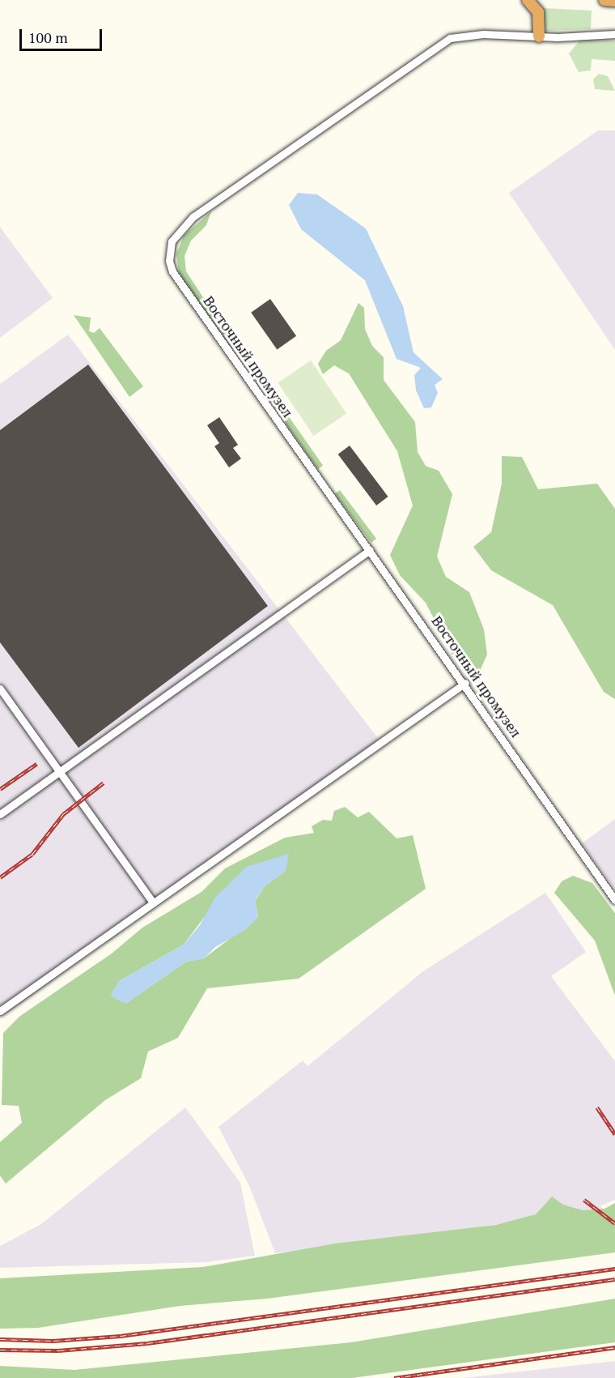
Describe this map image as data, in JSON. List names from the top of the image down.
{
  "streets": {
    "street": ["Восточный промузел"]
  },
  "scale_bar": "100 m"
}
